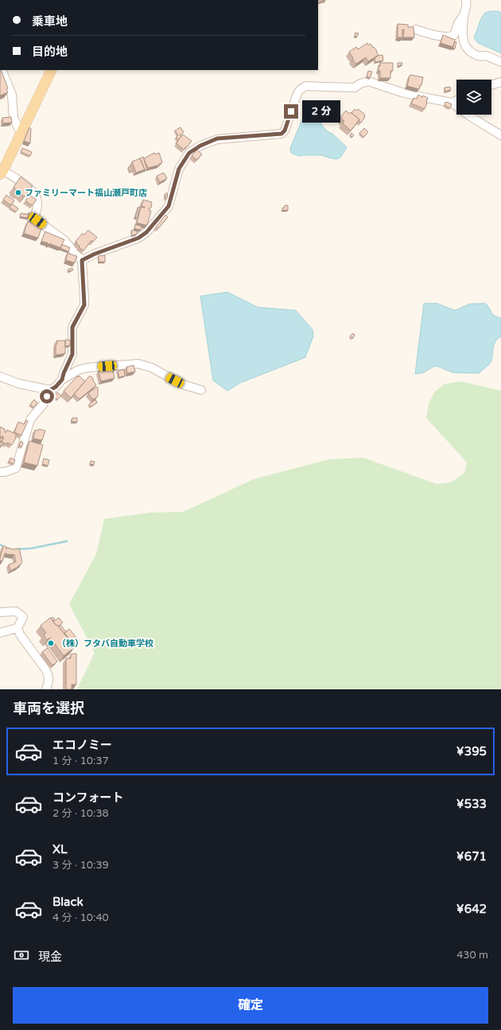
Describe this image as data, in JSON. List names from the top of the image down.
{
  "places": ["ファミリーマート福山瀬戸町店", "（株）フタバ自動車学校"],
  "page": {
    "banner": ["乗車地", "目的地"],
    "bubble": "2 分",
    "heading": "車両を選択",
    "list": [
      {
        "name": "エコノミー",
        "note": "1 分 · 10:37",
        "value": "¥395"
      },
      {
        "name": "コンフォート",
        "note": "2 分 · 10:38",
        "value": "¥533"
      },
      {
        "name": "XL",
        "note": "3 分 · 10:39",
        "value": "¥671"
      },
      {
        "name": "Black",
        "note": "4 分 · 10:40",
        "value": "¥642"
      }
    ],
    "pay": ["現金", "430 m"],
    "buttons": "確定"
  }
}
